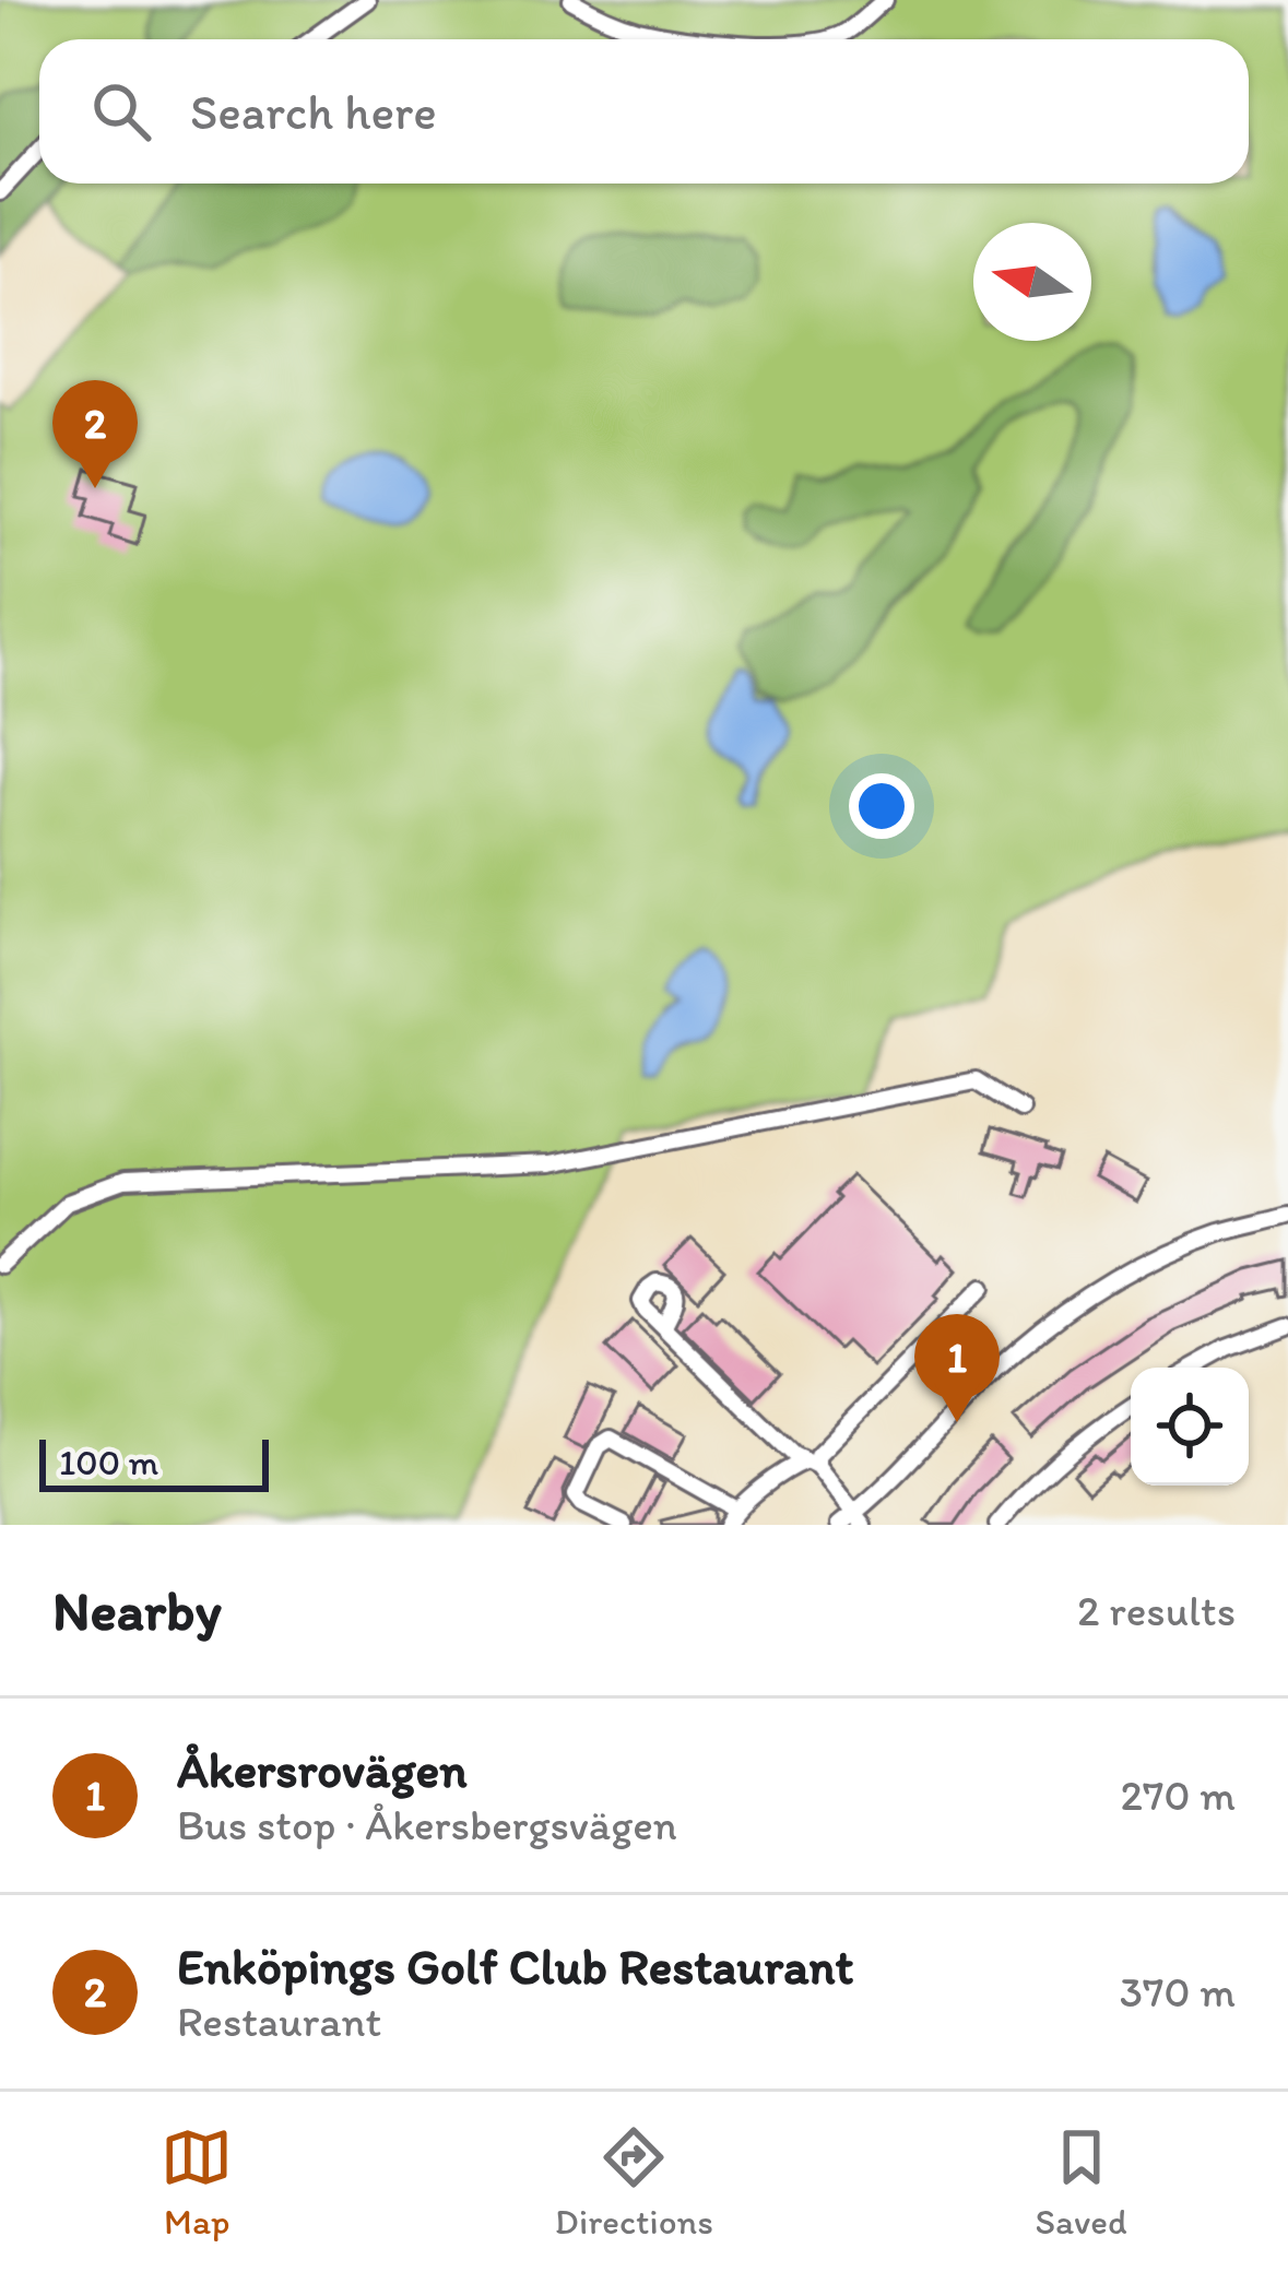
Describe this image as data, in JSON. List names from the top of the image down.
{
  "scale_bar": "100 m",
  "north": "left",
  "page": {
    "search": "Search here",
    "pins": ["2", "1"],
    "scale": "100 m",
    "heading": ["Nearby", "2 results"],
    "list": [
      {
        "mark": "1",
        "name": "Åkersrovägen",
        "note": "Bus stop · Åkersbergsvägen",
        "value": "270 m"
      },
      {
        "mark": "2",
        "name": "Enköpings Golf Club Restaurant",
        "note": "Restaurant",
        "value": "370 m"
      }
    ],
    "nav": ["Map", "Directions", "Saved"]
  }
}
